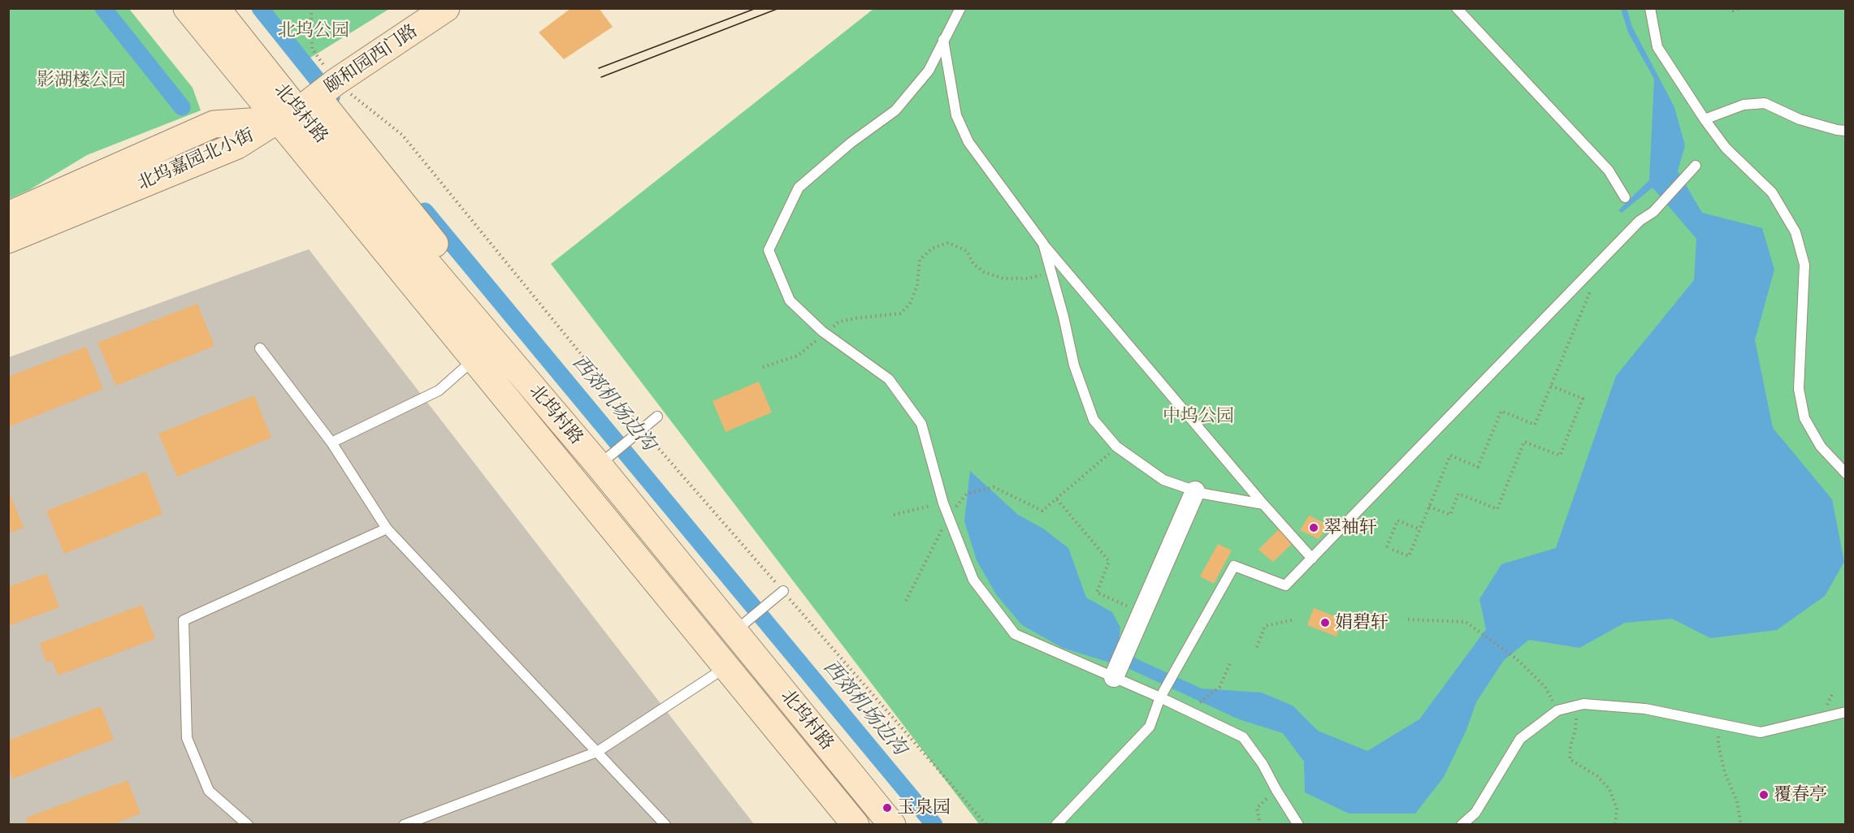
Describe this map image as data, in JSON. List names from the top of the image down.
{
  "streets": {
    "main road": ["颐和园西门路", "北坞村路", "北坞嘉园北小街"]
  },
  "crossings": [
    ["颐和园西门路", "北坞村路"],
    ["颐和园西门路", "北坞嘉园北小街"],
    ["北坞村路", "北坞嘉园北小街"]
  ],
  "water": ["西郊机场边沟"],
  "parks": ["北坞公园", "影湖楼公园", "中坞公园"],
  "places": [
    "翠袖轩",
    "娟碧轩",
    "覆春亭",
    "玉泉园"
  ]
}
